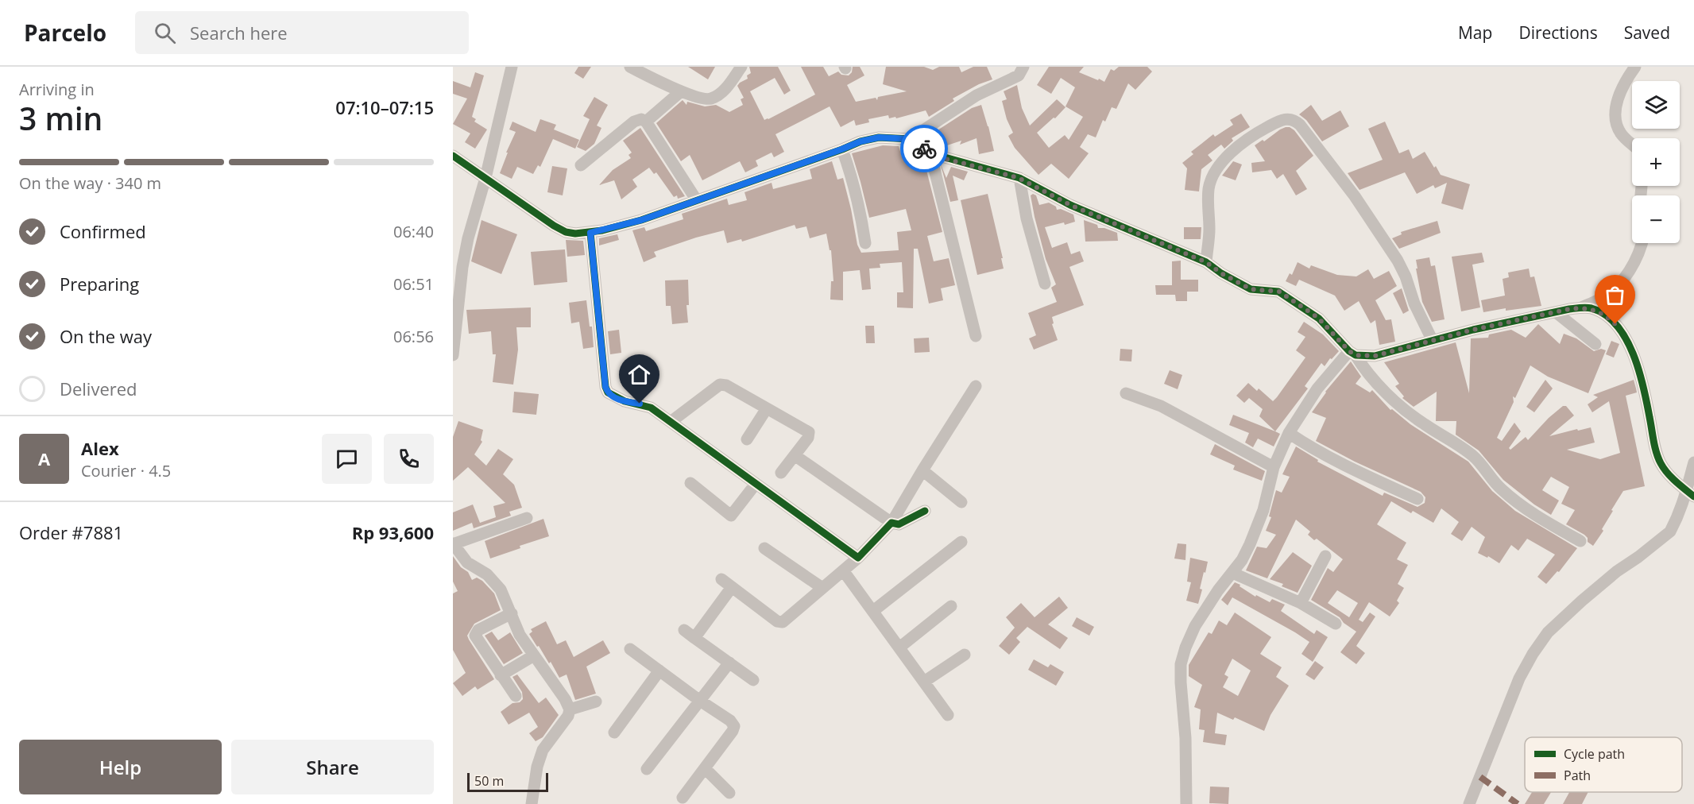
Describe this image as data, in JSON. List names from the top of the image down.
{
  "legend": ["Cycle path", "Path"],
  "scale_bar": "50 m",
  "page": {
    "header": "Parcelo",
    "search": "Search here",
    "nav": ["Map", "Directions", "Saved"],
    "heading": ["3 min", "Arriving in", "07:10–07:15"],
    "panel": [
      "Alex",
      "Courier · 4.5",
      "Order #7881",
      "Rp 93,600"
    ],
    "map_buttons": ["+", "−"],
    "bar": "On the way · 340 m",
    "list": [
      ["Confirmed", "06:40"],
      ["Preparing", "06:51"],
      ["On the way", "06:56"],
      "Delivered"
    ],
    "round": "A",
    "buttons": ["Help", "Share"],
    "scale": "50 m"
  }
}
